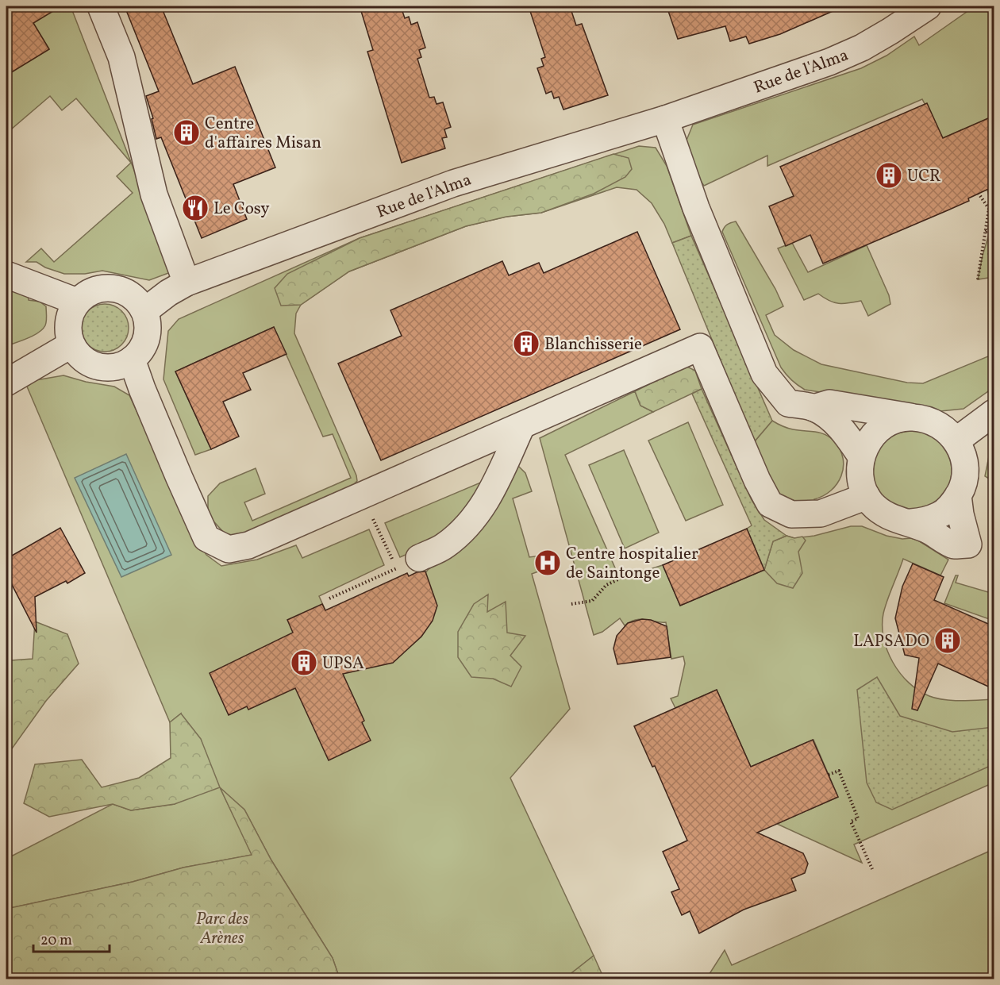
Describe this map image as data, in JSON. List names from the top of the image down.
{
  "streets": {
    "street": ["Rue de l'Alma"]
  },
  "parks": ["Parc des Arènes"],
  "places": {
    "building": [
      "Centre d'affaires Misan",
      "UCR",
      "Blanchisserie",
      "LAPSADO",
      "UPSA"
    ],
    "restaurant": ["Le Cosy"],
    "hospital": ["Centre hospitalier de Saintonge"]
  },
  "scale_bar": "20 m"
}
